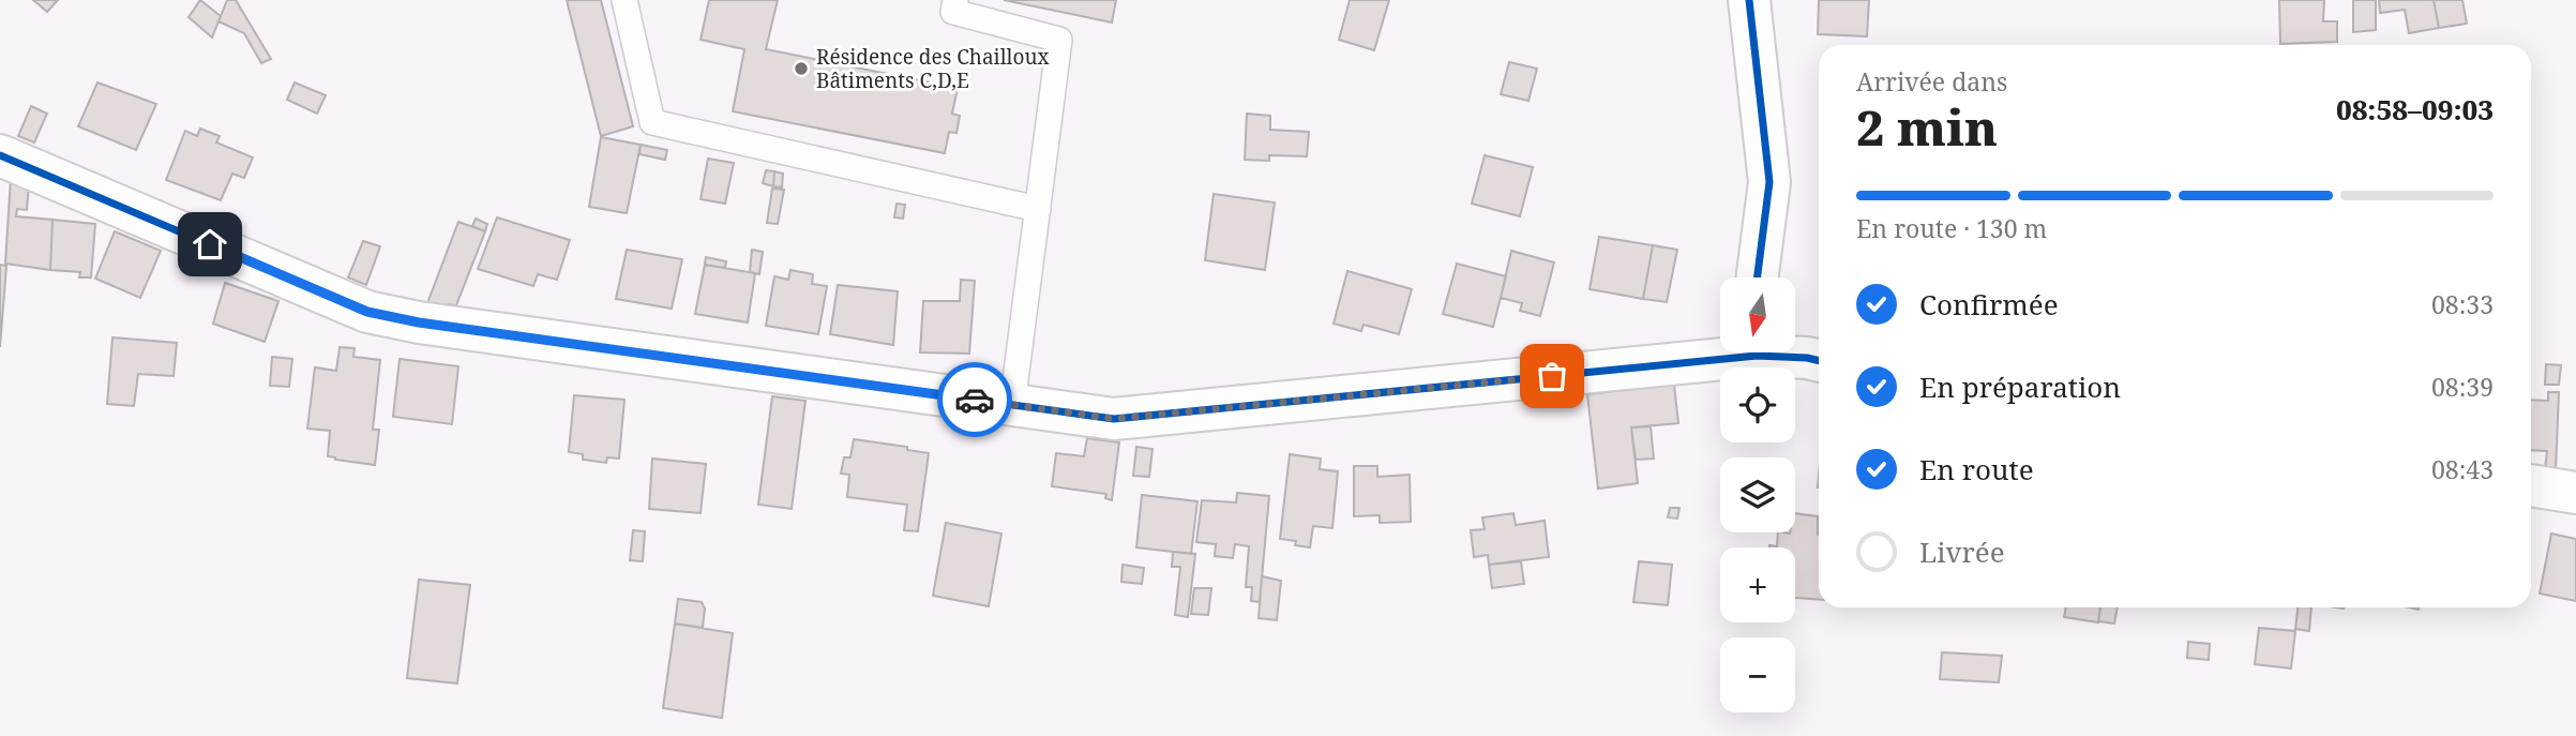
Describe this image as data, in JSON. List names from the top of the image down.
{
  "places": ["Résidence des Chailloux Bâtiments C,D,E"],
  "north": "bottom",
  "page": {
    "heading": ["2 min", "Arrivée dans", "08:58–09:03"],
    "bar": "En route · 130 m",
    "list": [
      ["Confirmée", "08:33"],
      ["En préparation", "08:39"],
      ["En route", "08:43"],
      "Livrée"
    ],
    "map_buttons": ["+", "−"]
  }
}
